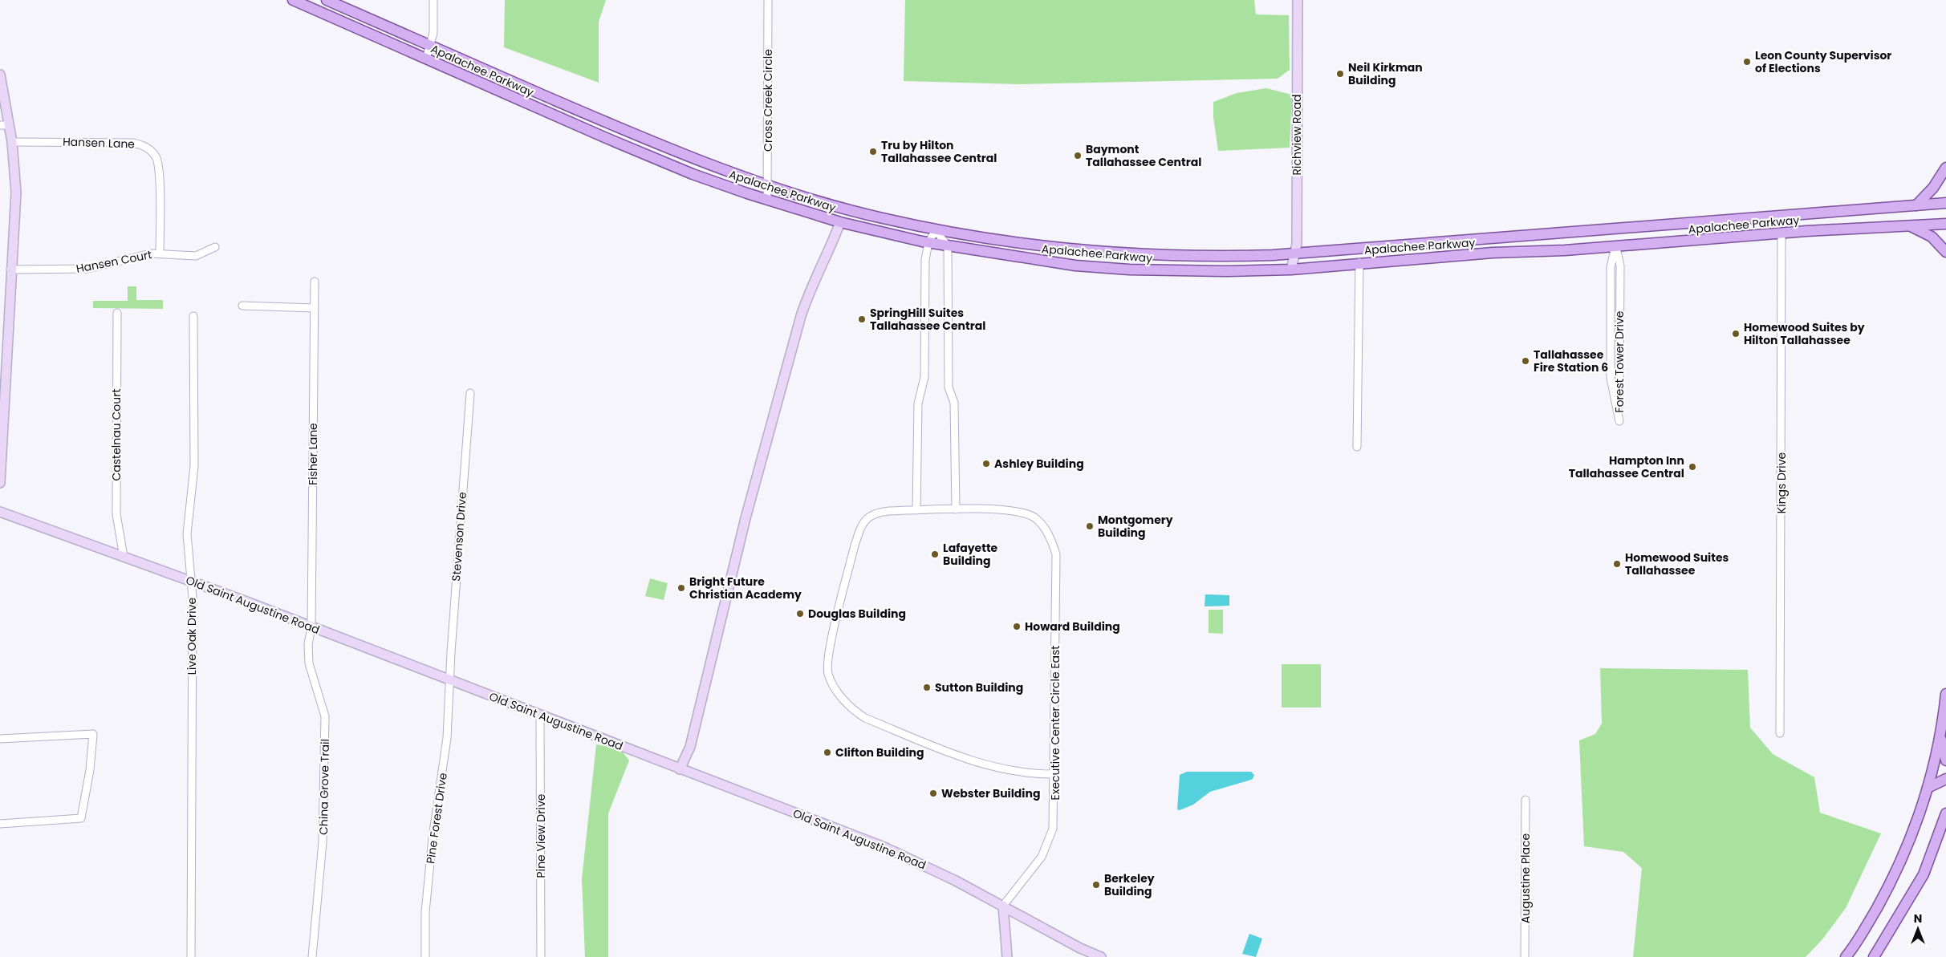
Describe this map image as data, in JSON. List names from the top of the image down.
{
  "streets": {
    "main road": ["Apalachee Parkway"],
    "street": [
      "Cross Creek Circle",
      "Richview Road",
      "Hansen Lane",
      "Hansen Court",
      "Forest Tower Drive",
      "Castelnau Court",
      "Fisher Lane",
      "Kings Drive",
      "Stevenson Drive",
      "Old Saint Augustine Road",
      "Live Oak Drive",
      "Executive Center Circle East",
      "China Grove Trail",
      "Pine Forest Drive",
      "Pine View Drive",
      "Augustine Place"
    ]
  },
  "crossings": [
    ["Apalachee Parkway", "Cross Creek Circle"],
    ["Apalachee Parkway", "Richview Road"],
    ["Apalachee Parkway", "Forest Tower Drive"],
    ["Apalachee Parkway", "Kings Drive"],
    ["Hansen Lane", "Hansen Court"],
    ["Castelnau Court", "Old Saint Augustine Road"],
    ["Fisher Lane", "Old Saint Augustine Road"],
    ["Fisher Lane", "China Grove Trail"],
    ["Stevenson Drive", "Old Saint Augustine Road"],
    ["Stevenson Drive", "Pine Forest Drive"],
    ["Old Saint Augustine Road", "Live Oak Drive"],
    ["Old Saint Augustine Road", "Executive Center Circle East"],
    ["Old Saint Augustine Road", "China Grove Trail"],
    ["Old Saint Augustine Road", "Pine Forest Drive"],
    ["Old Saint Augustine Road", "Pine View Drive"]
  ],
  "places": [
    "Leon County Supervisor of Elections",
    "Neil Kirkman Building",
    "Tru by Hilton Tallahassee Central",
    "Baymont Tallahassee Central",
    "SpringHill Suites Tallahassee Central",
    "Homewood Suites by Hilton Tallahassee",
    "Tallahassee Fire Station 6",
    "Ashley Building",
    "Hampton Inn Tallahassee Central",
    "Montgomery Building",
    "Lafayette Building",
    "Homewood Suites Tallahassee",
    "Bright Future Christian Academy",
    "Douglas Building",
    "Howard Building",
    "Sutton Building",
    "Clifton Building",
    "Webster Building",
    "Berkeley Building"
  ],
  "north": "top"
}
